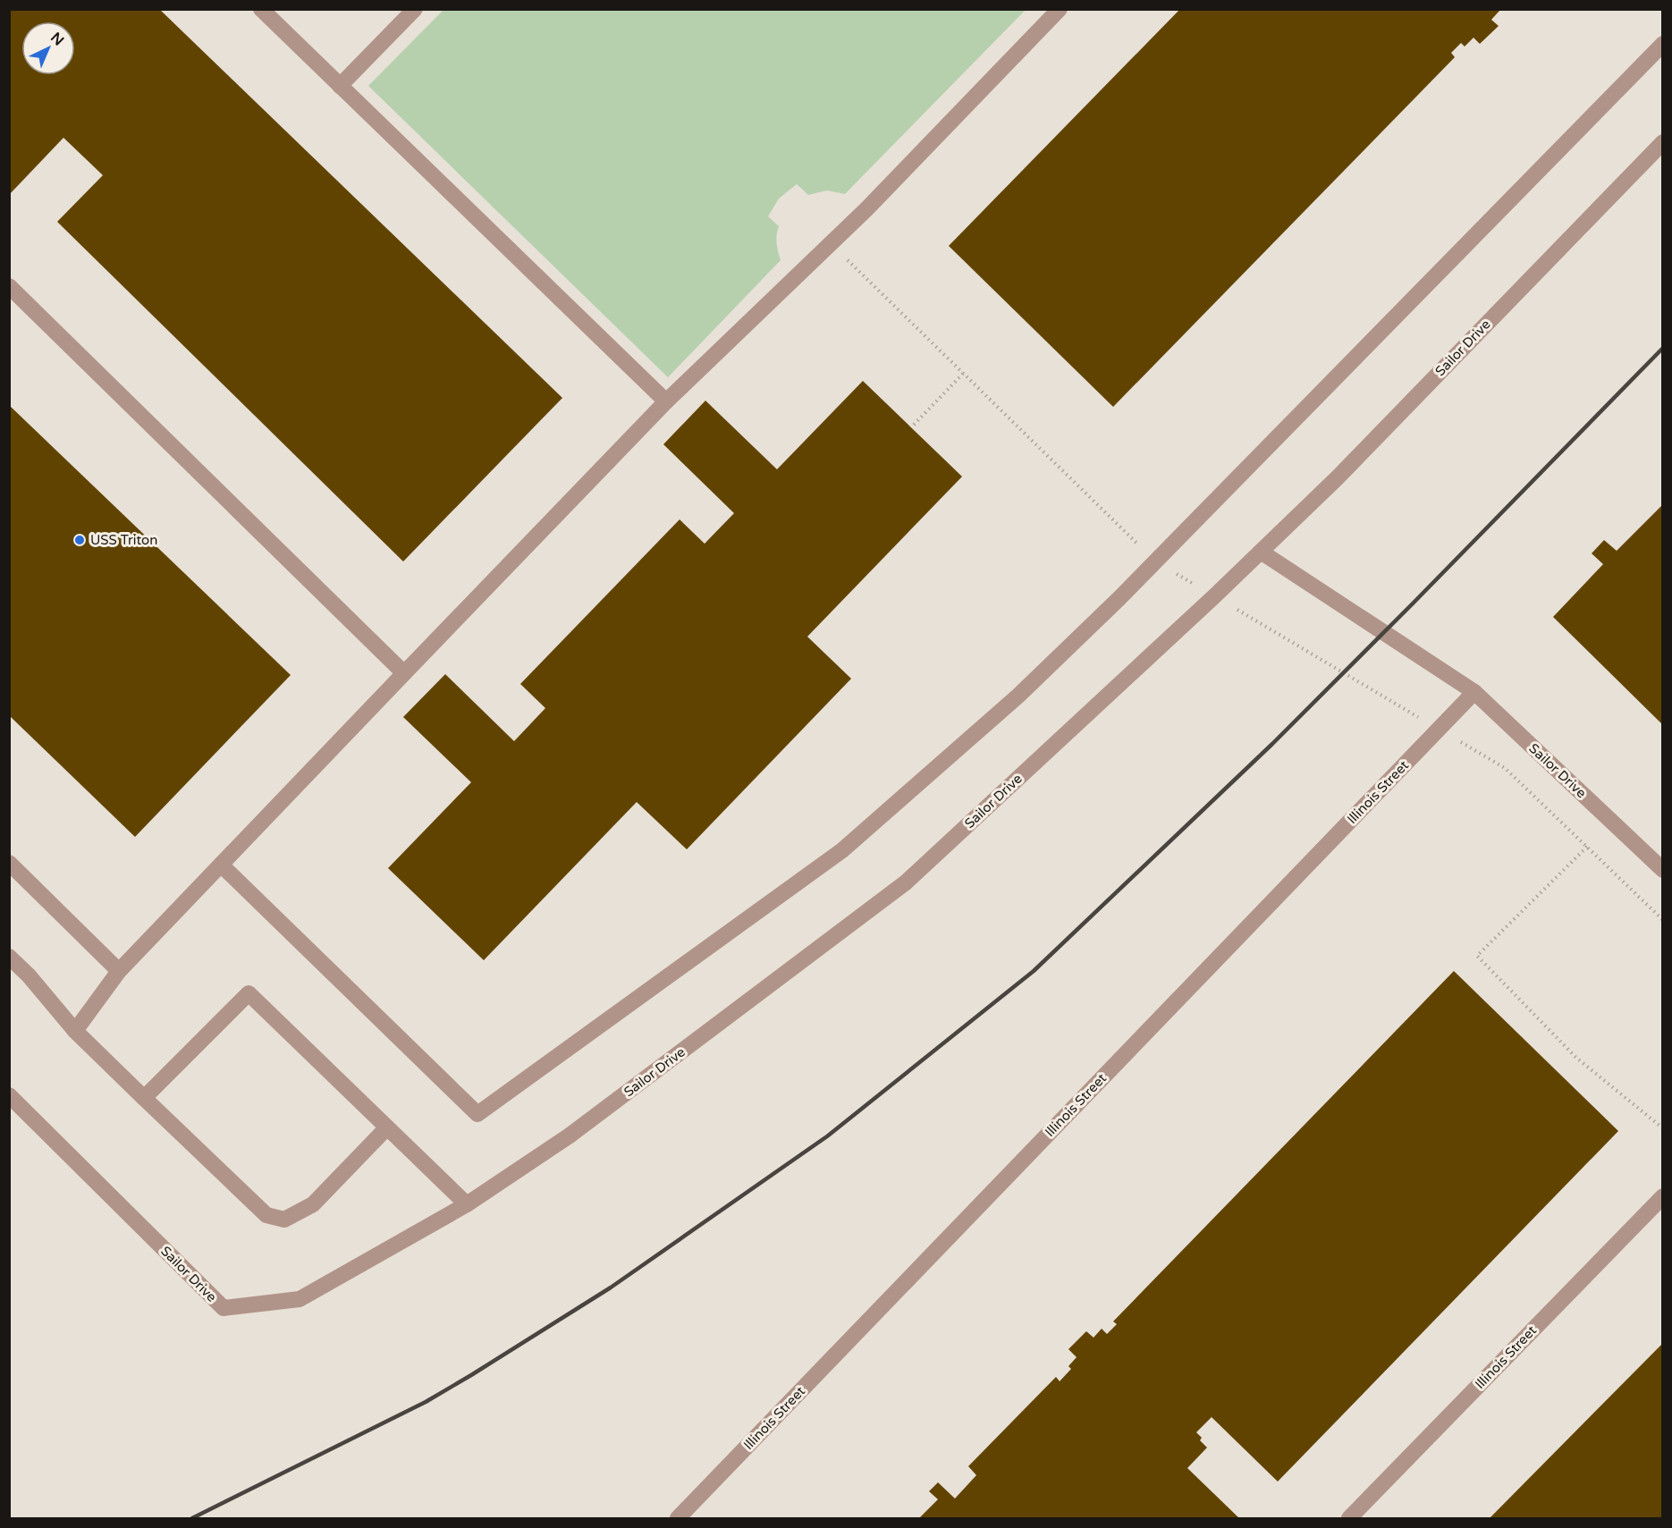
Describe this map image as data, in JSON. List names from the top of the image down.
{
  "streets": {
    "street": ["Sailor Drive", "Illinois Street"]
  },
  "crossings": [
    ["Sailor Drive", "Illinois Street"]
  ],
  "places": ["USS Triton"],
  "north": "top right"
}
